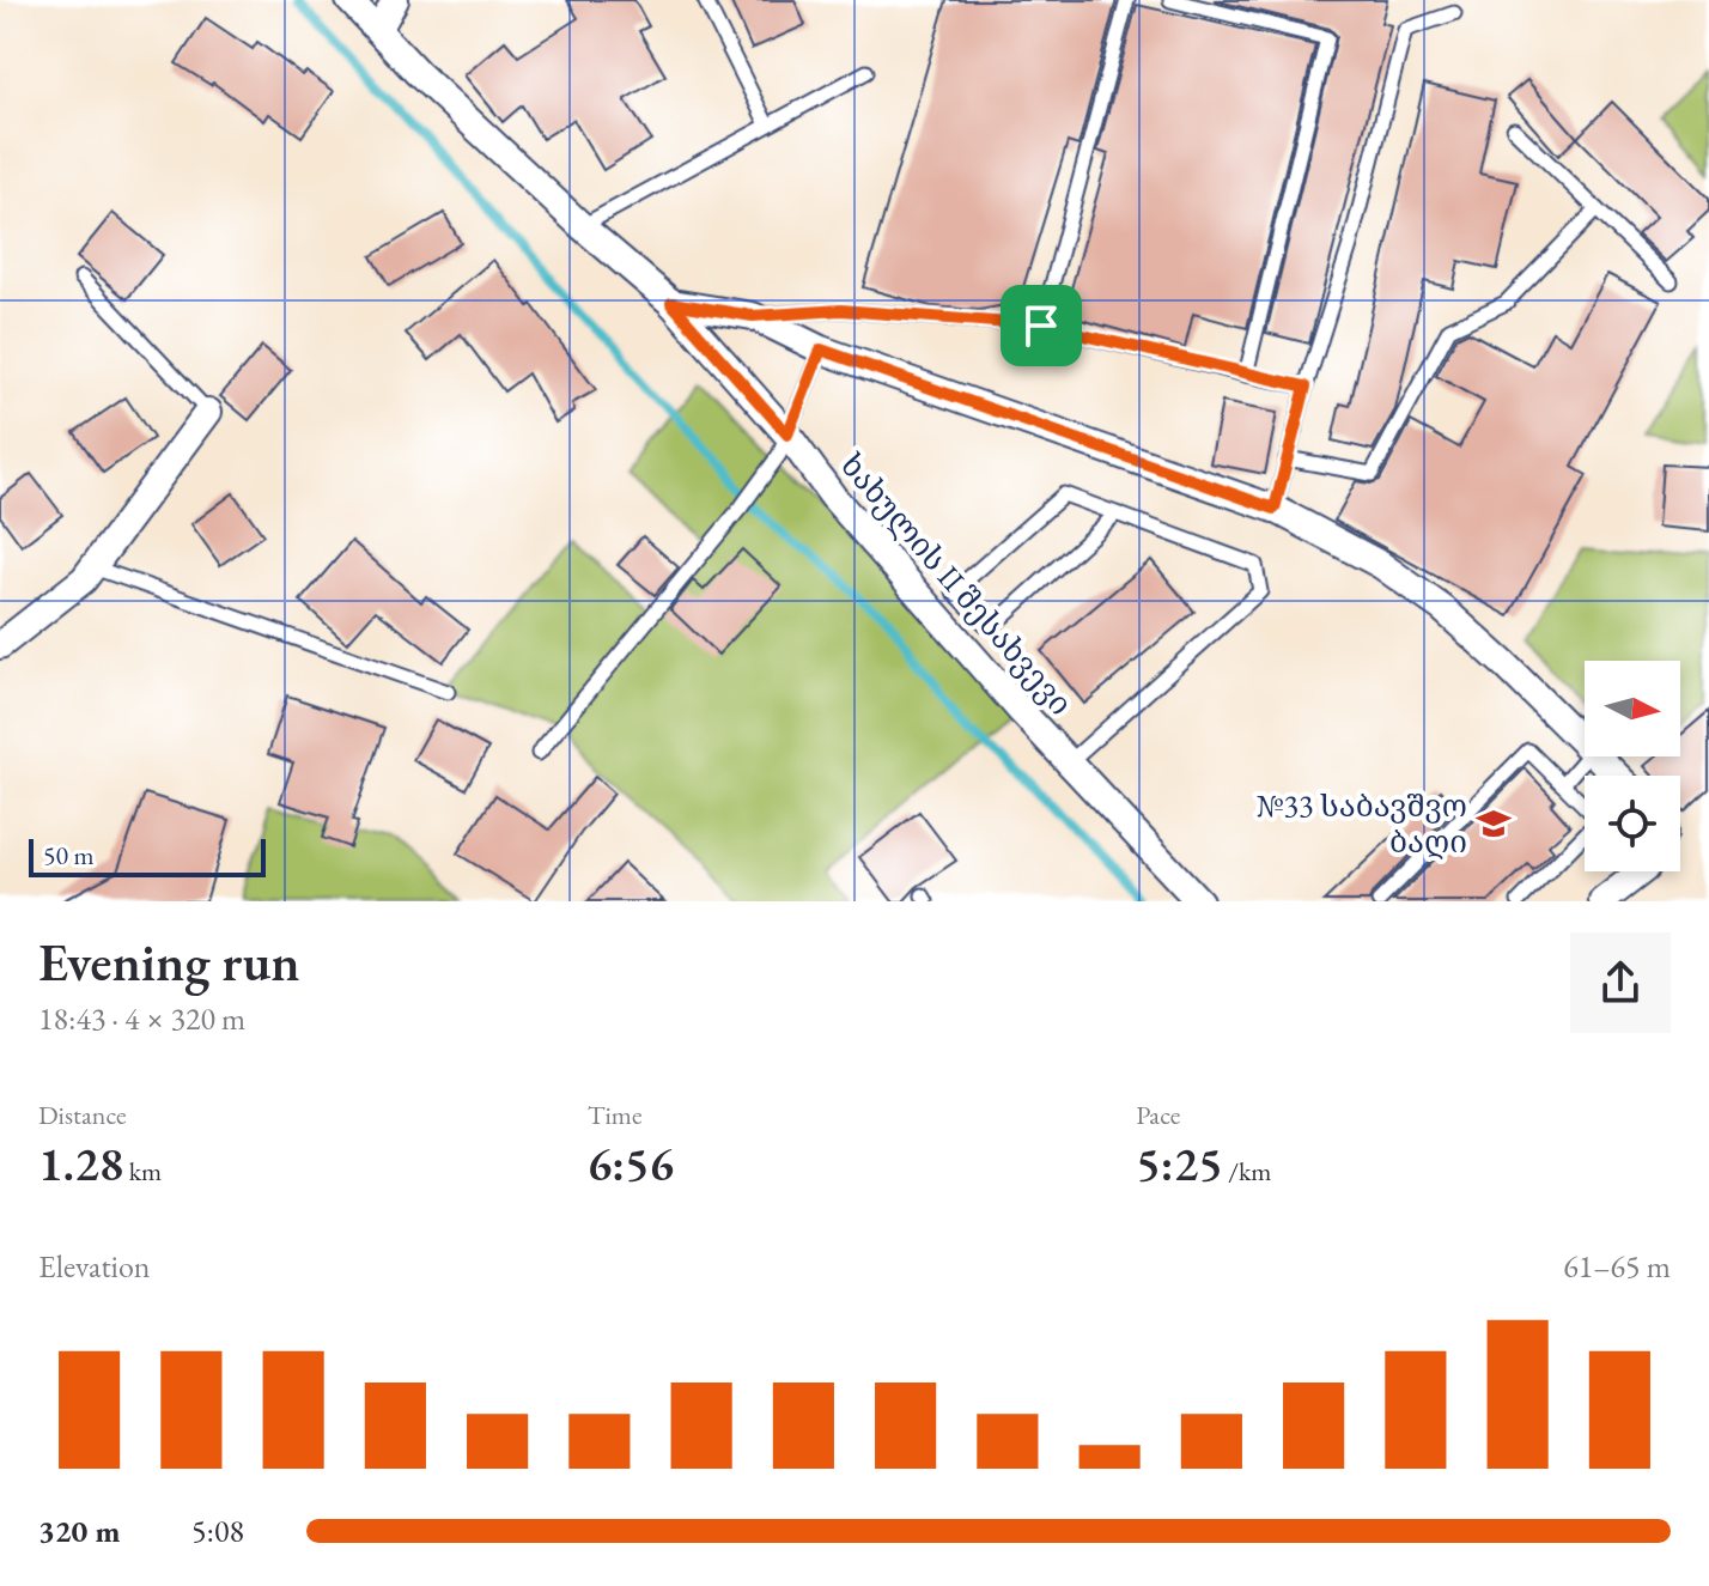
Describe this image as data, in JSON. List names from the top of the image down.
{
  "streets": {
    "street": ["ხახულის II შესახვევი"]
  },
  "places": {
    "school or university": ["№33 საბავშვო ბაღი"]
  },
  "scale_bar": "50 m",
  "north": "right",
  "page": {
    "scale": "50 m",
    "heading": ["Evening run", "18:43 · 4 × 320 m"],
    "stats": [
      ["Distance", "1.28 km"],
      ["Time", "6:56"],
      ["Pace", "5:25 /km"]
    ],
    "chart": ["Elevation", "61–65 m"],
    "list": [
      {
        "name": "320 m",
        "note": "5:08"
      }
    ]
  }
}
